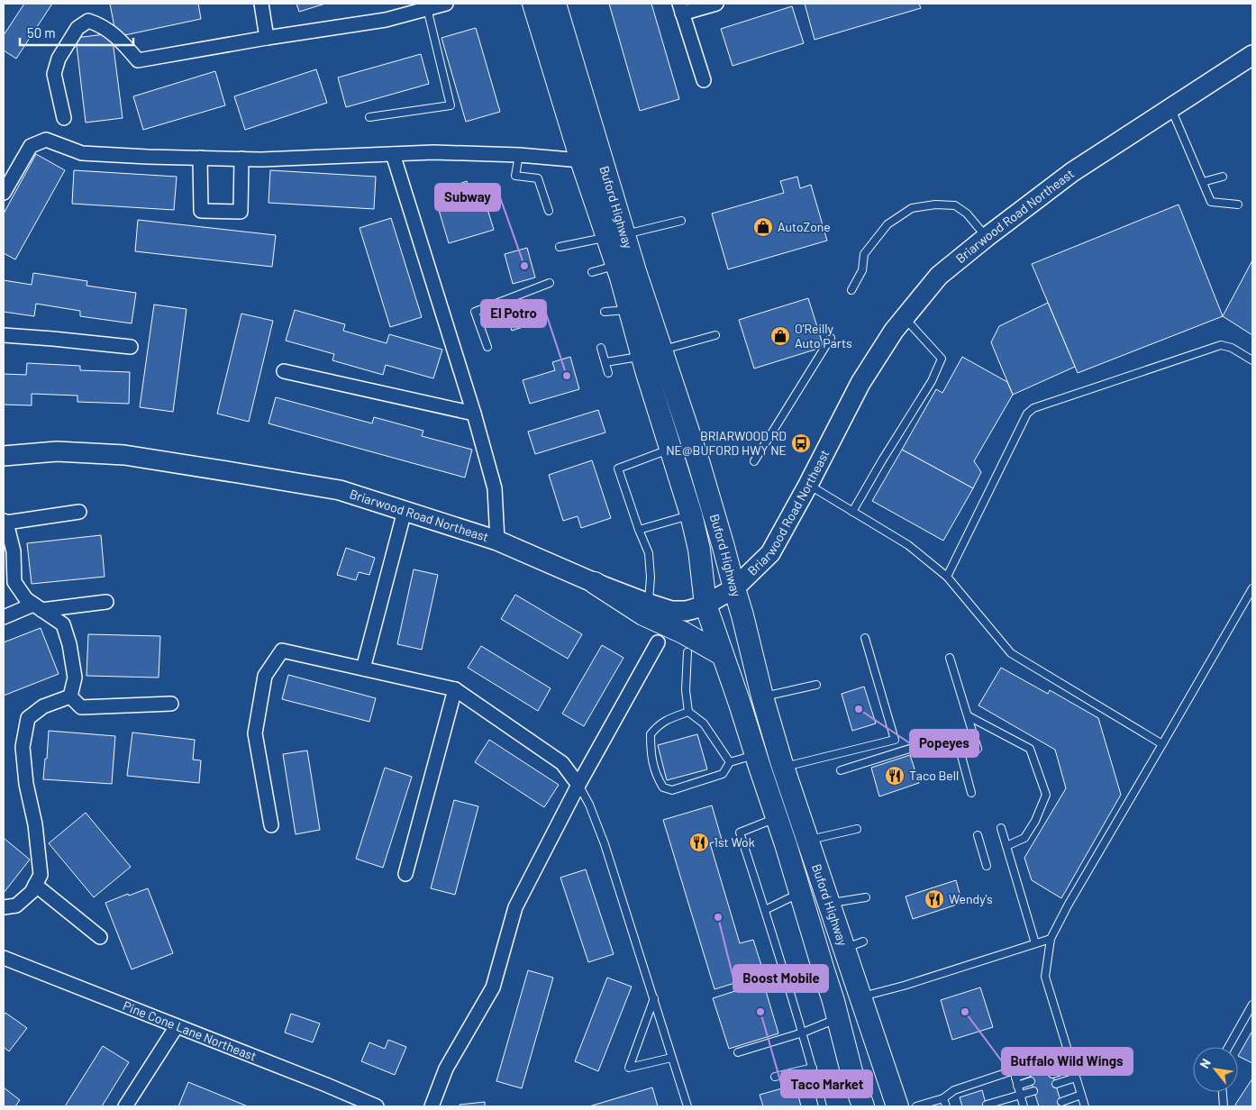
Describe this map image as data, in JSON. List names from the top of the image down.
{
  "streets": {
    "main road": ["Buford Highway"],
    "street": ["Briarwood Road Northeast", "Pine Cone Lane Northeast"]
  },
  "crossings": [
    ["Buford Highway", "Briarwood Road Northeast"]
  ],
  "places": {
    "shop": ["AutoZone", "O'Reilly Auto Parts"],
    "other": [
      "Subway",
      "El Potro",
      "Popeyes",
      "Boost Mobile",
      "Taco Market",
      "Buffalo Wild Wings"
    ],
    "bus stop": ["BRIARWOOD RD NE@BUFORD HWY NE"],
    "restaurant": ["Taco Bell", "1st Wok", "Wendy's"]
  },
  "scale_bar": "50 m",
  "north": "top left"
}
